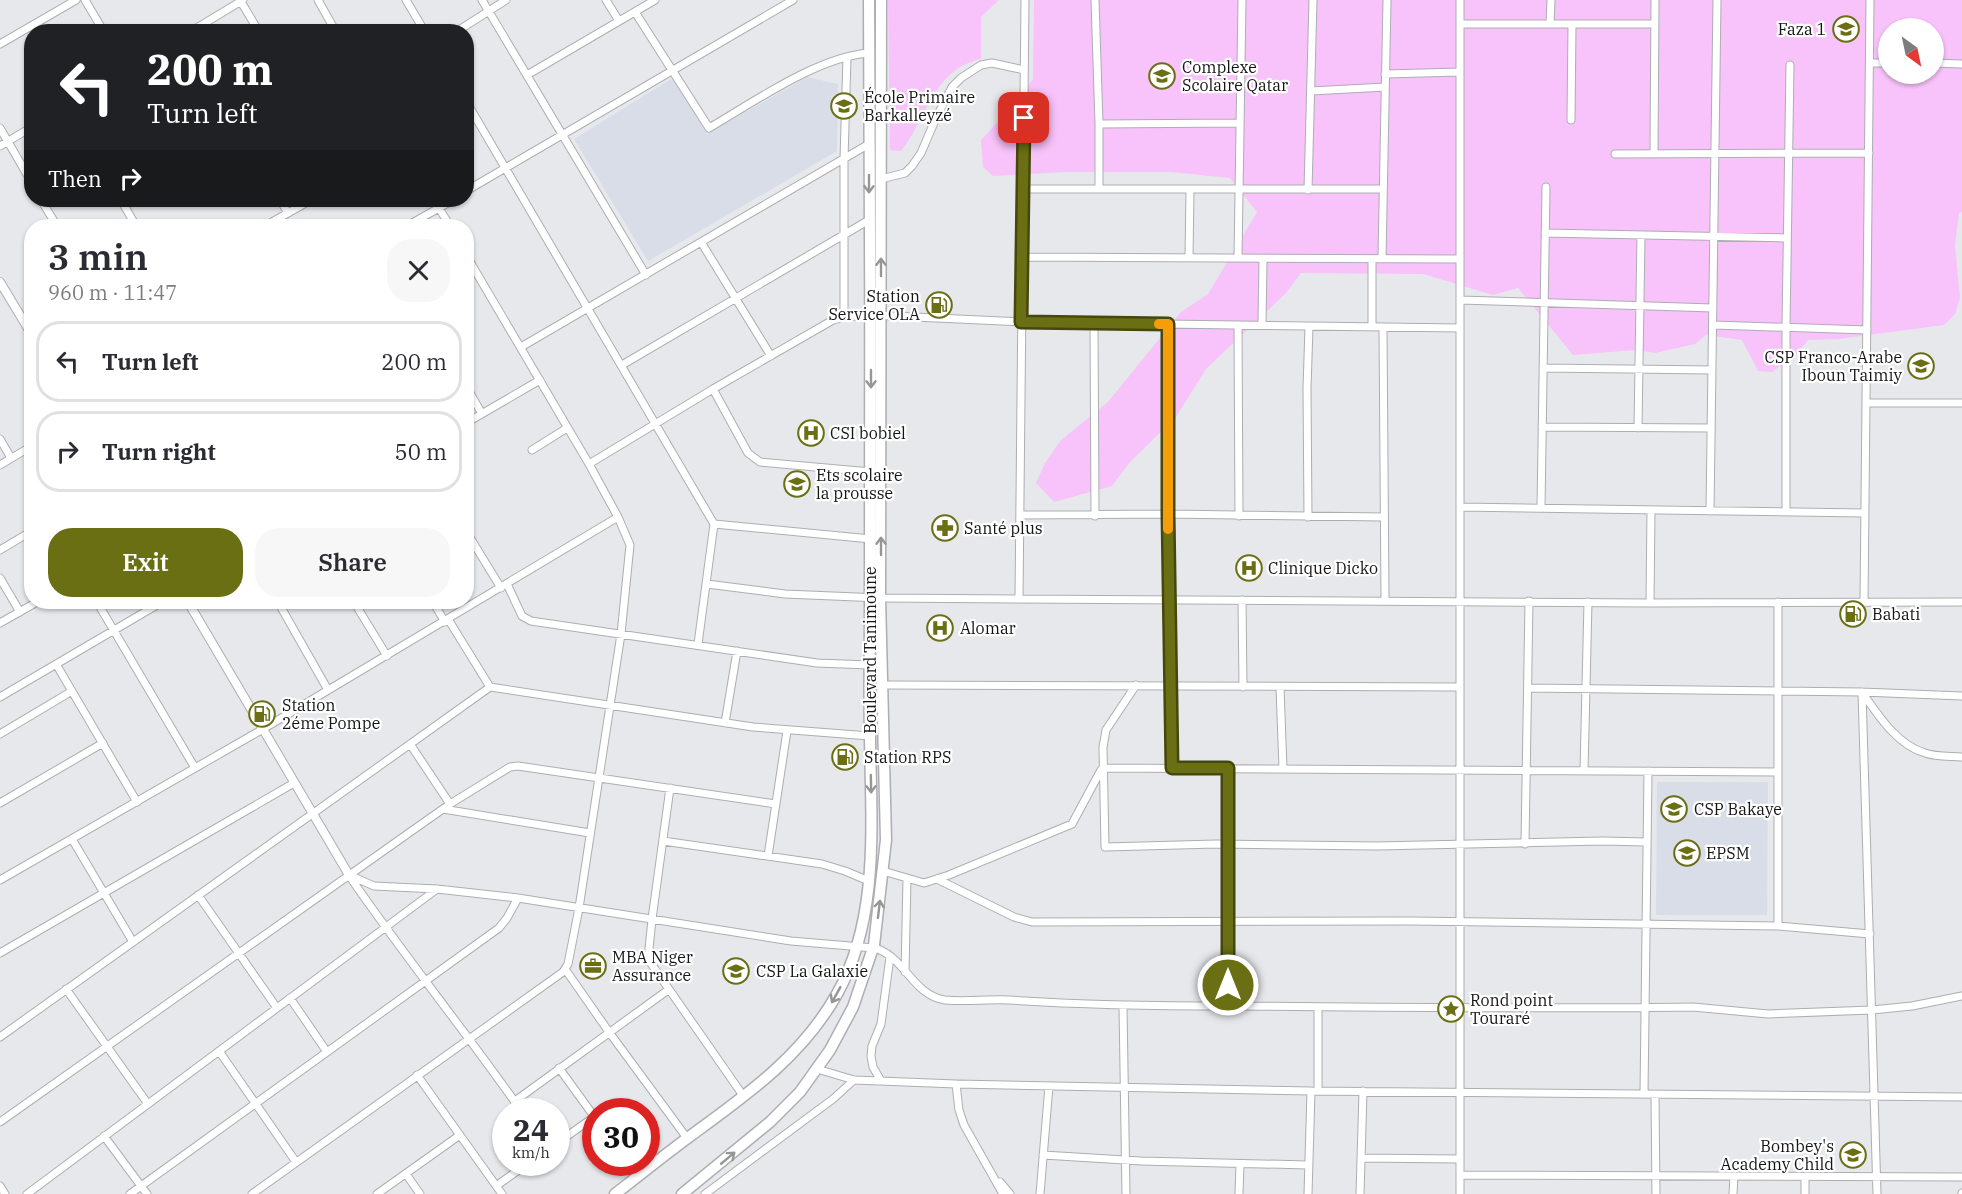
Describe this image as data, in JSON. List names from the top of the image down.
{
  "streets": {
    "main road": ["Boulevard Tanimoune"]
  },
  "places": {
    "school or university": [
      "Faza 1",
      "Complexe Scolaire Qatar",
      "École Primaire Barkalleyzé",
      "CSP Franco-Arabe Iboun Taimiy",
      "Ets scolaire la prousse",
      "CSP Bakaye",
      "EPSM",
      "CSP La Galaxie",
      "Bombey's Academy Child"
    ],
    "fuel station": [
      "Station Service OLA",
      "Babati",
      "Station 2éme Pompe",
      "Station RPS"
    ],
    "hospital": ["CSI bobiel", "Clinique Dicko", "Alomar"],
    "pharmacy": ["Santé plus"],
    "office": ["MBA Niger Assurance"],
    "place": ["Rond point Touraré"]
  },
  "north": "bottom right",
  "page": {
    "turn": ["200 m", "Turn left"],
    "then": "Then",
    "heading": ["3 min", "960 m · 11:47"],
    "list": [
      {
        "name": "Turn left",
        "value": "200 m"
      },
      {
        "name": "Turn right",
        "value": "50 m"
      }
    ],
    "buttons": ["Exit", "Share"],
    "speed": "24 km/h",
    "limit": "30"
  }
}
